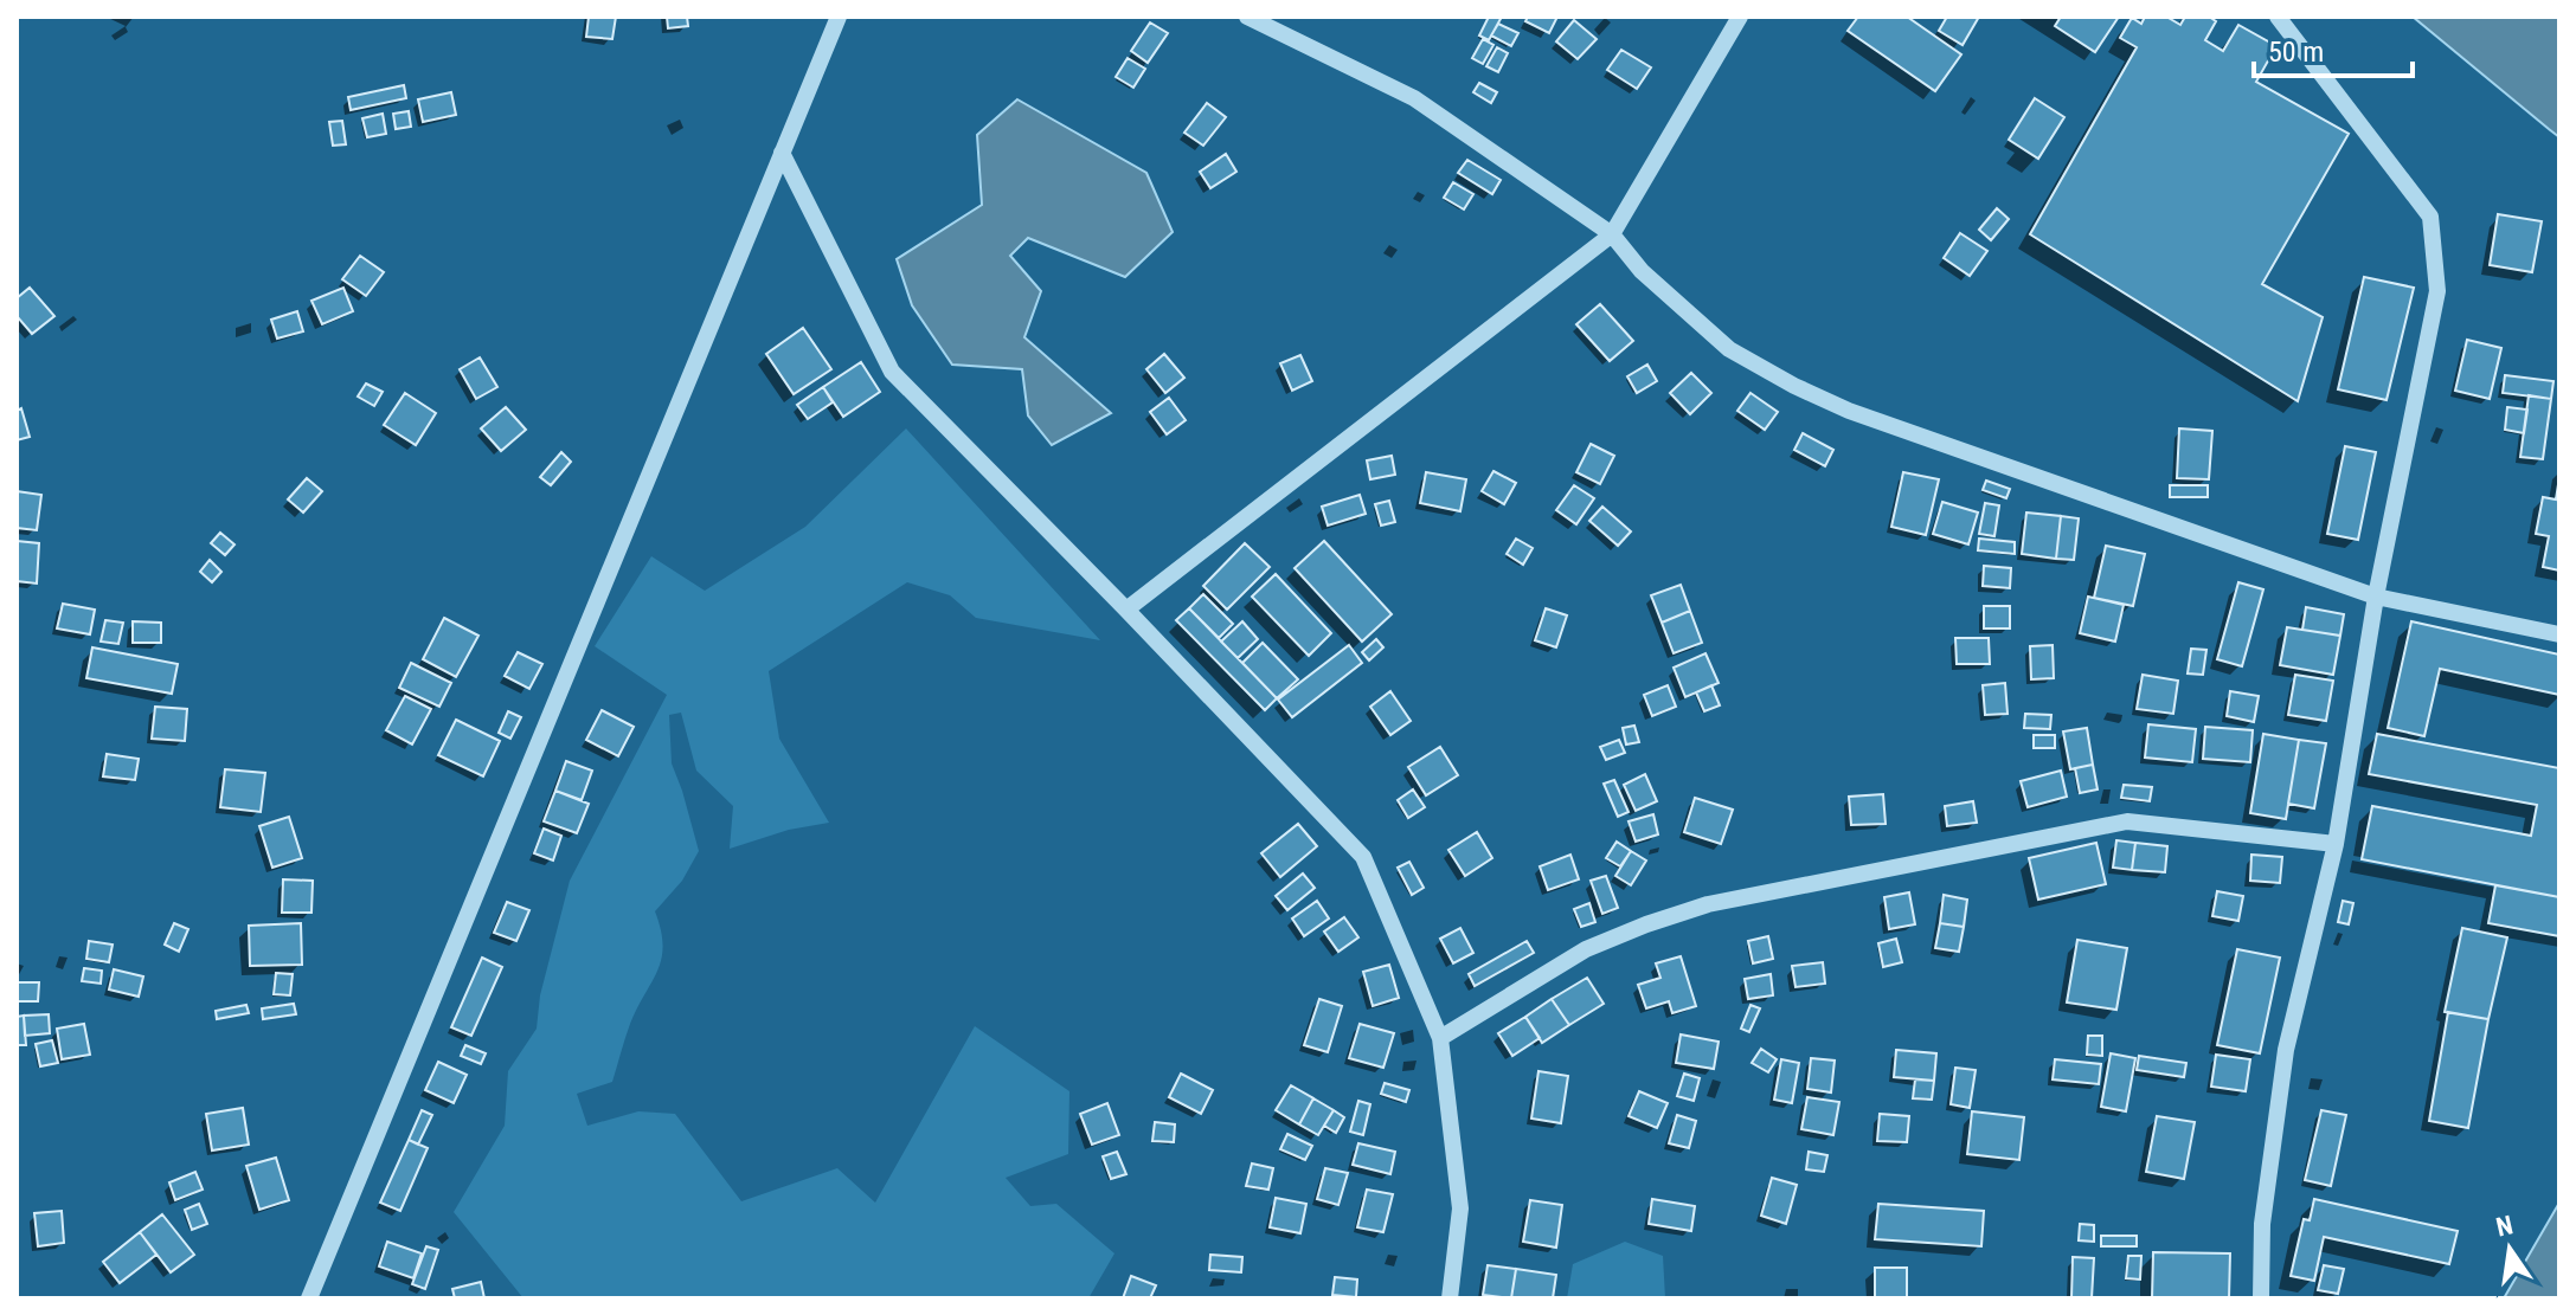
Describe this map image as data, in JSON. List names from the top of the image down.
{
  "scale_bar": "50 m",
  "north": "top"
}
